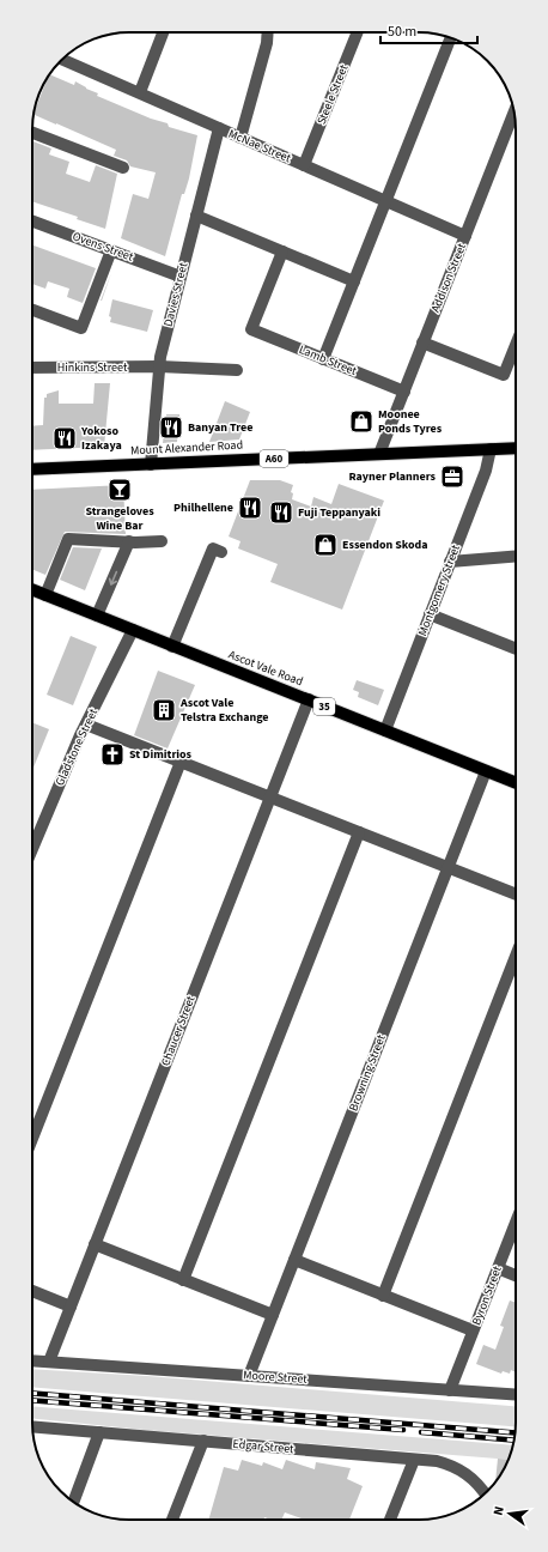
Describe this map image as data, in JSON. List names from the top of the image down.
{
  "streets": {
    "main road": [
      "Mount Alexander Road",
      "A60",
      "Ascot Vale Road",
      "35"
    ],
    "street": [
      "Steele Street",
      "McNae Street",
      "Ovens Street",
      "Addison Street",
      "Davies Street",
      "Lamb Street",
      "Hinkins Street",
      "Montgomery Street",
      "Gladstone Street",
      "Chaucer Street",
      "Browning Street",
      "Byron Street",
      "Moore Street",
      "Edgar Street"
    ]
  },
  "crossings": [
    ["Steele Street", "McNae Street"],
    ["McNae Street", "Addison Street"],
    ["McNae Street", "Davies Street"],
    ["Ovens Street", "Davies Street"],
    ["Addison Street", "Lamb Street"],
    ["Addison Street", "Mount Alexander Road"],
    ["Davies Street", "Hinkins Street"],
    ["Davies Street", "Mount Alexander Road"],
    ["Mount Alexander Road", "Montgomery Street"],
    ["Montgomery Street", "Ascot Vale Road"],
    ["Ascot Vale Road", "Gladstone Street"],
    ["Ascot Vale Road", "Chaucer Street"],
    ["Ascot Vale Road", "Browning Street"],
    ["Chaucer Street", "Moore Street"],
    ["Browning Street", "Moore Street"],
    ["Byron Street", "Moore Street"]
  ],
  "places": {
    "shop": ["Moonee Ponds Tyres", "Essendon Skoda"],
    "restaurant": [
      "Banyan Tree",
      "Yokoso Izakaya",
      "Philhellene",
      "Fuji Teppanyaki"
    ],
    "office": ["Rayner Planners"],
    "bar": ["Strangeloves Wine Bar"],
    "building": ["Ascot Vale Telstra Exchange"],
    "church": ["St Dimitrios"]
  },
  "scale_bar": "50 m",
  "north": "left"
}
